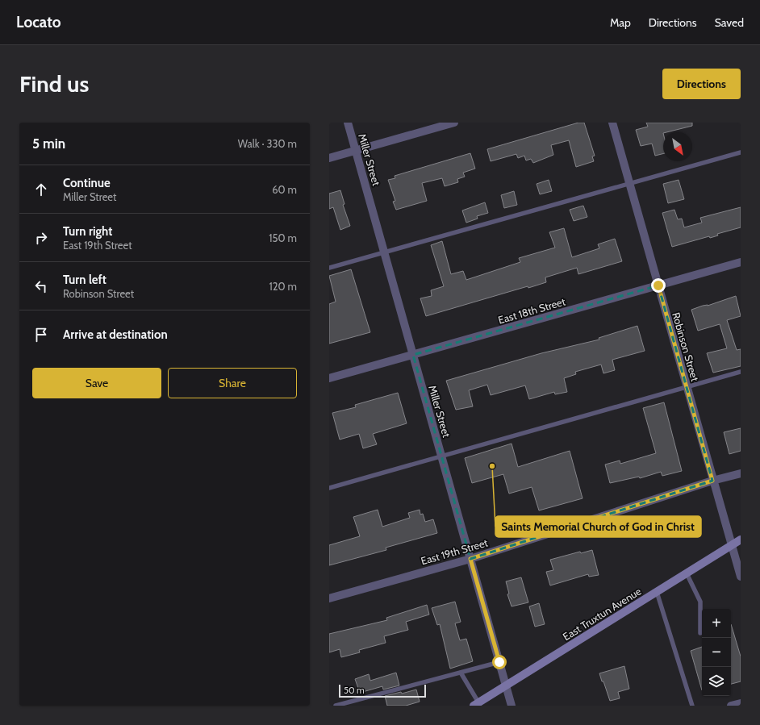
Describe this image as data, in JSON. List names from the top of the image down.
{
  "streets": {
    "main road": ["East Truxtun Avenue"],
    "street": [
      "Miller Street",
      "East 18th Street",
      "Robinson Street",
      "East 19th Street"
    ]
  },
  "crossings": [
    ["Miller Street", "East 18th Street"],
    ["Miller Street", "East 19th Street"],
    ["Miller Street", "East Truxtun Avenue"],
    ["East 18th Street", "Robinson Street"],
    ["Robinson Street", "East 19th Street"],
    ["Robinson Street", "East Truxtun Avenue"]
  ],
  "places": ["Saints Memorial Church of God in Christ"],
  "scale_bar": "50 m",
  "north": "bottom right",
  "page": {
    "header": "Locato",
    "nav": ["Map", "Directions", "Saved"],
    "buttons": [
      "Directions",
      ["Save", "Share"]
    ],
    "title": "Find us",
    "heading": ["5 min", "Walk · 330 m"],
    "list": [
      ["Continue", "Miller Street", "60 m"],
      ["Turn right", "East 19th Street", "150 m"],
      ["Turn left", "Robinson Street", "120 m"],
      "Arrive at destination"
    ],
    "map_buttons": ["+", "−"],
    "scale": "50 m"
  }
}
